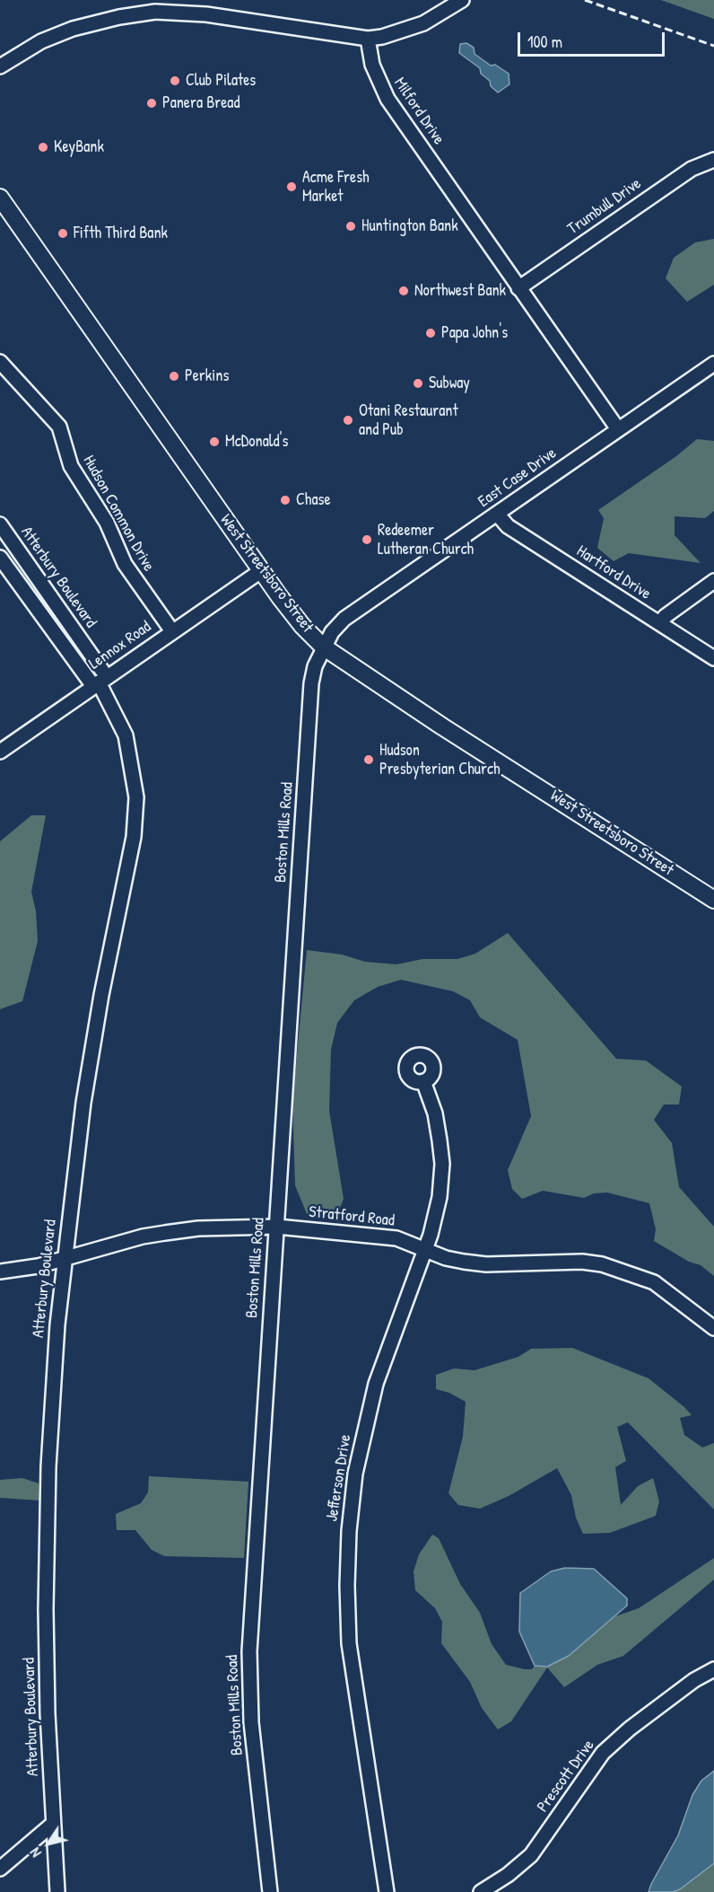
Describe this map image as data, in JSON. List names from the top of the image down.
{
  "streets": {
    "main road": ["West Streetsboro Street"],
    "street": [
      "Milford Drive",
      "Trumbull Drive",
      "East Case Drive",
      "Hudson Common Drive",
      "Hartford Drive",
      "Atterbury Boulevard",
      "Lennox Road",
      "Boston Mills Road",
      "Stratford Road",
      "Jefferson Drive",
      "Prescott Drive"
    ]
  },
  "crossings": [
    ["Milford Drive", "Trumbull Drive"],
    ["Milford Drive", "East Case Drive"],
    ["East Case Drive", "Hartford Drive"],
    ["East Case Drive", "West Streetsboro Street"],
    ["East Case Drive", "Boston Mills Road"],
    ["Hudson Common Drive", "Lennox Road"],
    ["West Streetsboro Street", "Lennox Road"],
    ["West Streetsboro Street", "Boston Mills Road"],
    ["Atterbury Boulevard", "Lennox Road"],
    ["Atterbury Boulevard", "Stratford Road"],
    ["Boston Mills Road", "Stratford Road"],
    ["Stratford Road", "Jefferson Drive"]
  ],
  "places": [
    "Club Pilates",
    "Panera Bread",
    "KeyBank",
    "Acme Fresh Market",
    "Huntington Bank",
    "Fifth Third Bank",
    "Northwest Bank",
    "Papa John's",
    "Perkins",
    "Subway",
    "Otani Restaurant and Pub",
    "McDonald's",
    "Chase",
    "Redeemer Lutheran Church",
    "Hudson Presbyterian Church"
  ],
  "scale_bar": "100 m",
  "north": "bottom left"
}
